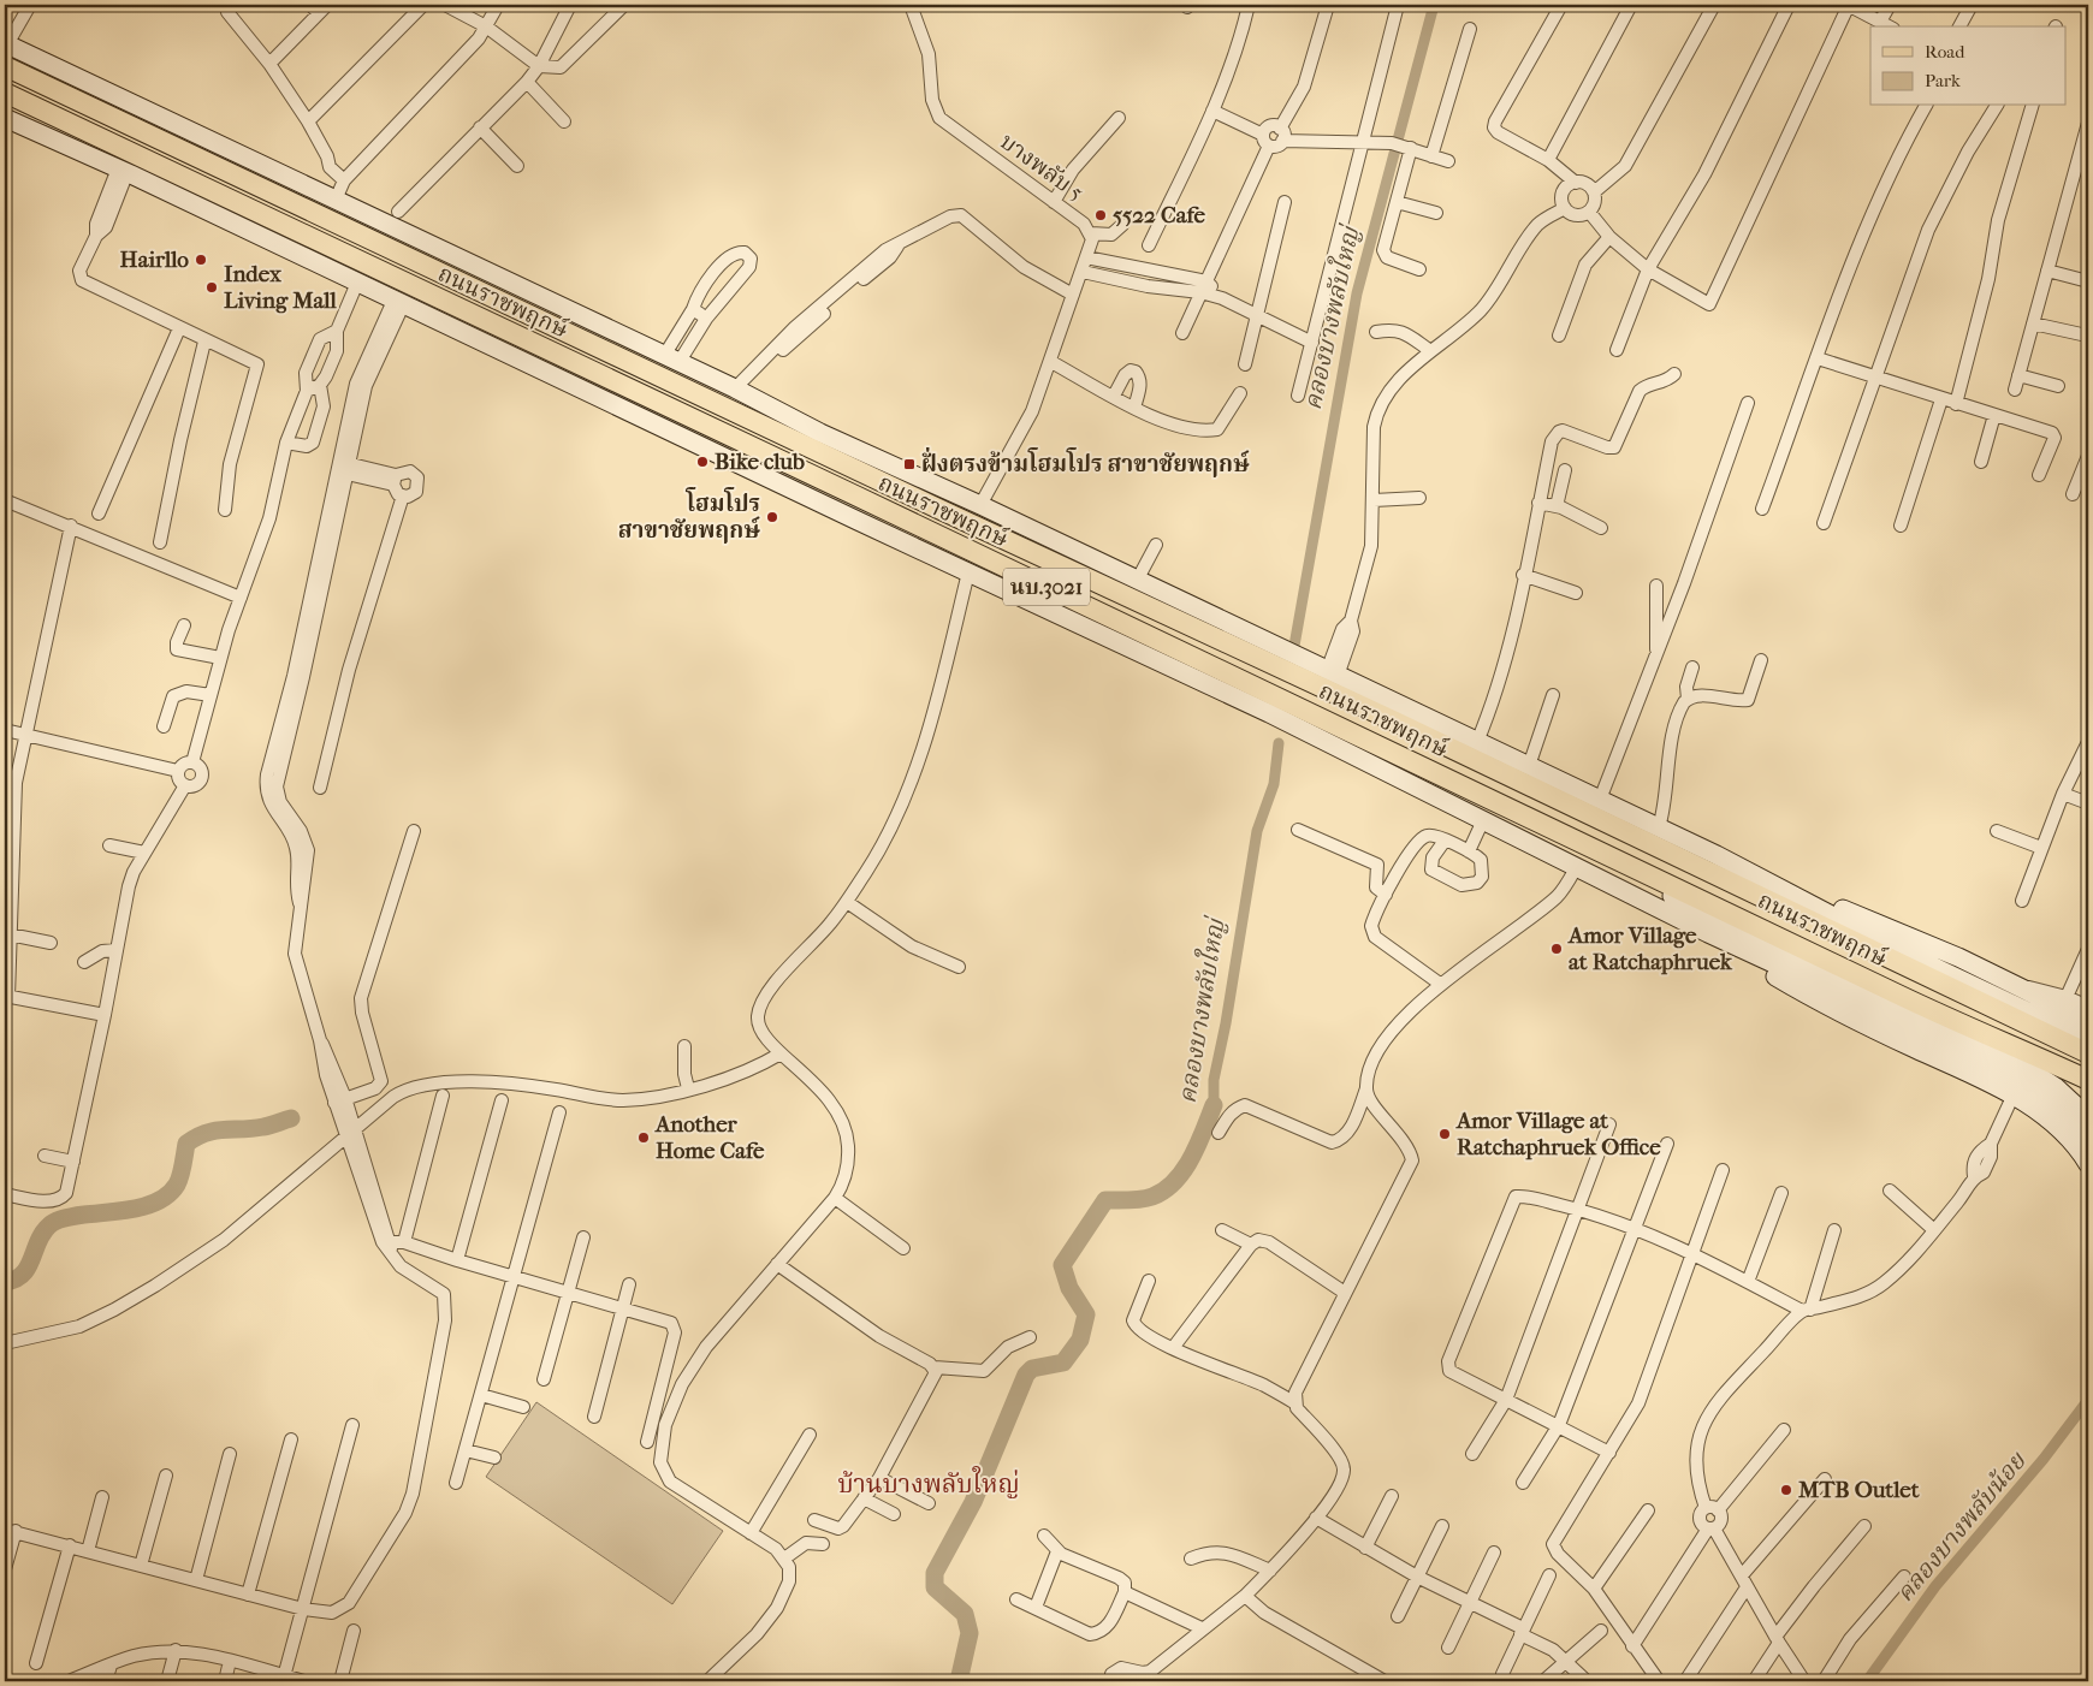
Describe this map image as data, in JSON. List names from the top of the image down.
{
  "streets": {
    "main road": ["ถนนราชพฤกษ์", "นบ.3021"],
    "street": ["บางพลับ 5"]
  },
  "crossings": [
    ["บางพลับ 5", "ถนนราชพฤกษ์"]
  ],
  "districts": ["บ้านบางพลับใหญ่"],
  "water": ["คลองบางพลับใหญ่", "คลองบางพลับน้อย"],
  "places": {
    "other": [
      "5522 Cafe",
      "Hairllo",
      "Index Living Mall",
      "Bike club",
      "โฮมโปร สาขาชัยพฤกษ์",
      "Amor Village at Ratchaphruek",
      "Amor Village at Ratchaphruek Office",
      "Another Home Cafe",
      "MTB Outlet"
    ],
    "transit": ["ฝั่งตรงข้ามโฮมโปร สาขาชัยพฤกษ์"]
  },
  "legend": ["Road", "Park"]
}
